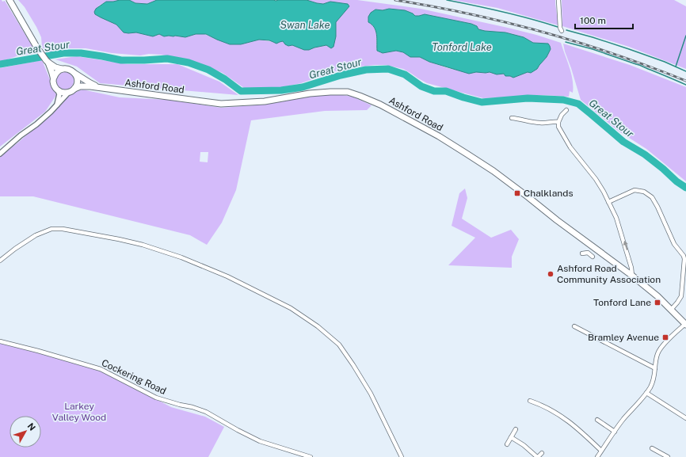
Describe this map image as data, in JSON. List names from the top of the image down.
{
  "streets": {
    "highway": ["Ashford Road"],
    "street": ["Cockering Road"]
  },
  "water": ["Swan Lake", "Tonford Lake", "Great Stour"],
  "parks": ["Larkey Valley Wood"],
  "places": {
    "transit": ["Chalklands", "Tonford Lane", "Bramley Avenue"],
    "other": ["Ashford Road Community Association"]
  },
  "scale_bar": "100 m",
  "north": "top right"
}
